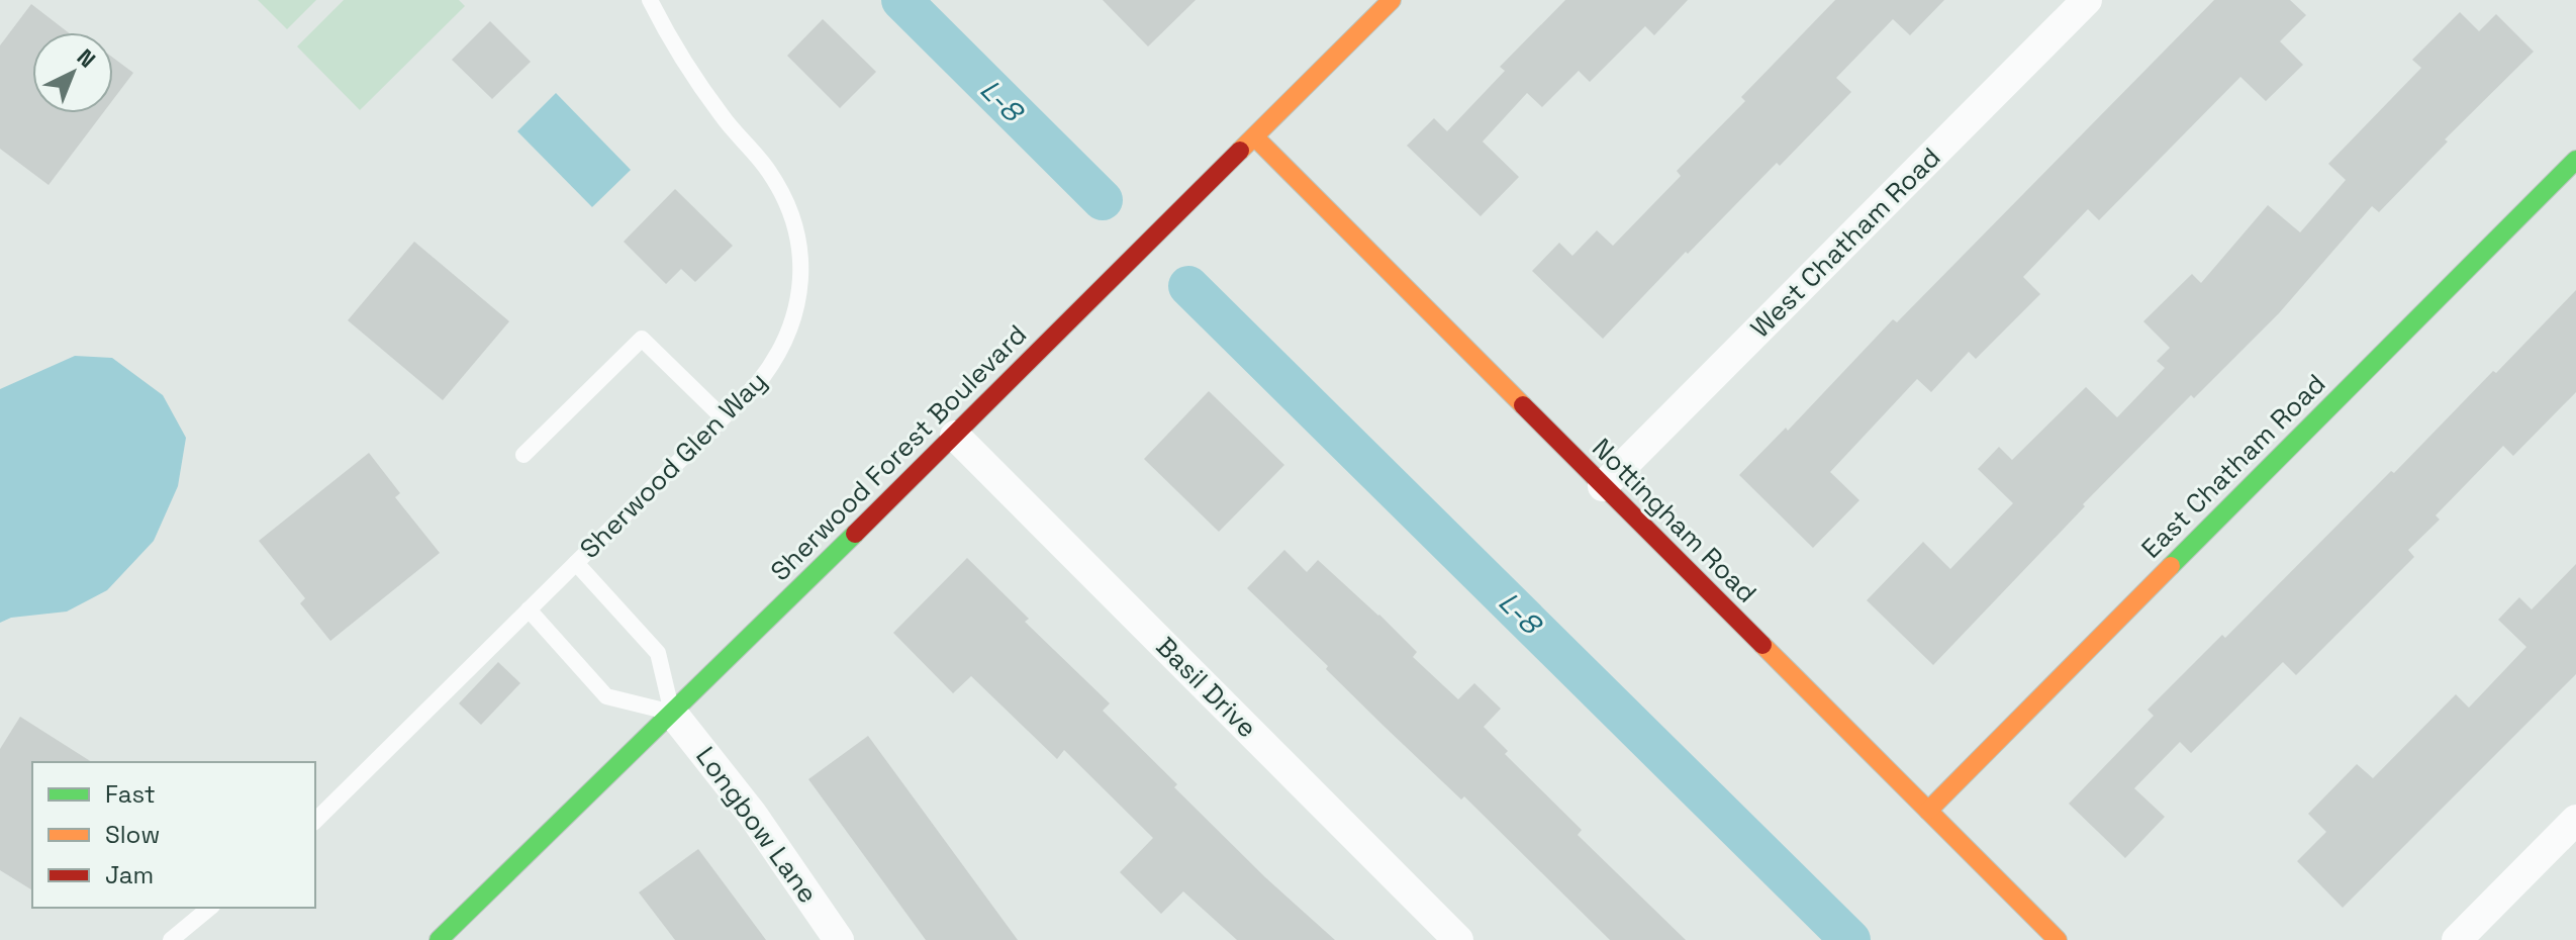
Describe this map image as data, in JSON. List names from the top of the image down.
{
  "streets": {
    "street": [
      "West Chatham Road",
      "Sherwood Forest Boulevard",
      "East Chatham Road",
      "Nottingham Road",
      "Basil Drive",
      "Longbow Lane"
    ],
    "lane": ["Sherwood Glen Way"]
  },
  "crossings": [
    ["West Chatham Road", "Nottingham Road"],
    ["Sherwood Forest Boulevard", "Nottingham Road"],
    ["Sherwood Forest Boulevard", "Basil Drive"],
    ["Sherwood Forest Boulevard", "Longbow Lane"],
    ["East Chatham Road", "Nottingham Road"]
  ],
  "water": ["L-8"],
  "legend": ["Fast", "Slow", "Jam"],
  "north": "top right"
}
